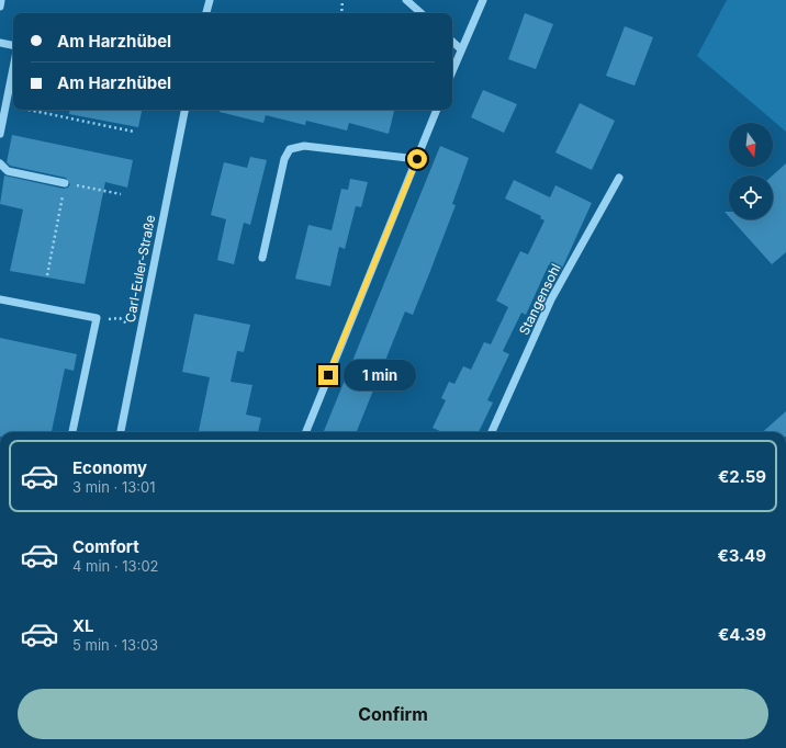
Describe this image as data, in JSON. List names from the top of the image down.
{
  "streets": {
    "street": ["Carl-Euler-Straße", "Stangensohl"]
  },
  "north": "bottom",
  "page": {
    "banner": ["Am Harzhübel", "Am Harzhübel"],
    "bubble": "1 min",
    "list": [
      {
        "name": "Economy",
        "note": "3 min · 13:01",
        "value": "€2.59"
      },
      {
        "name": "Comfort",
        "note": "4 min · 13:02",
        "value": "€3.49"
      },
      {
        "name": "XL",
        "note": "5 min · 13:03",
        "value": "€4.39"
      }
    ],
    "buttons": "Confirm"
  }
}
